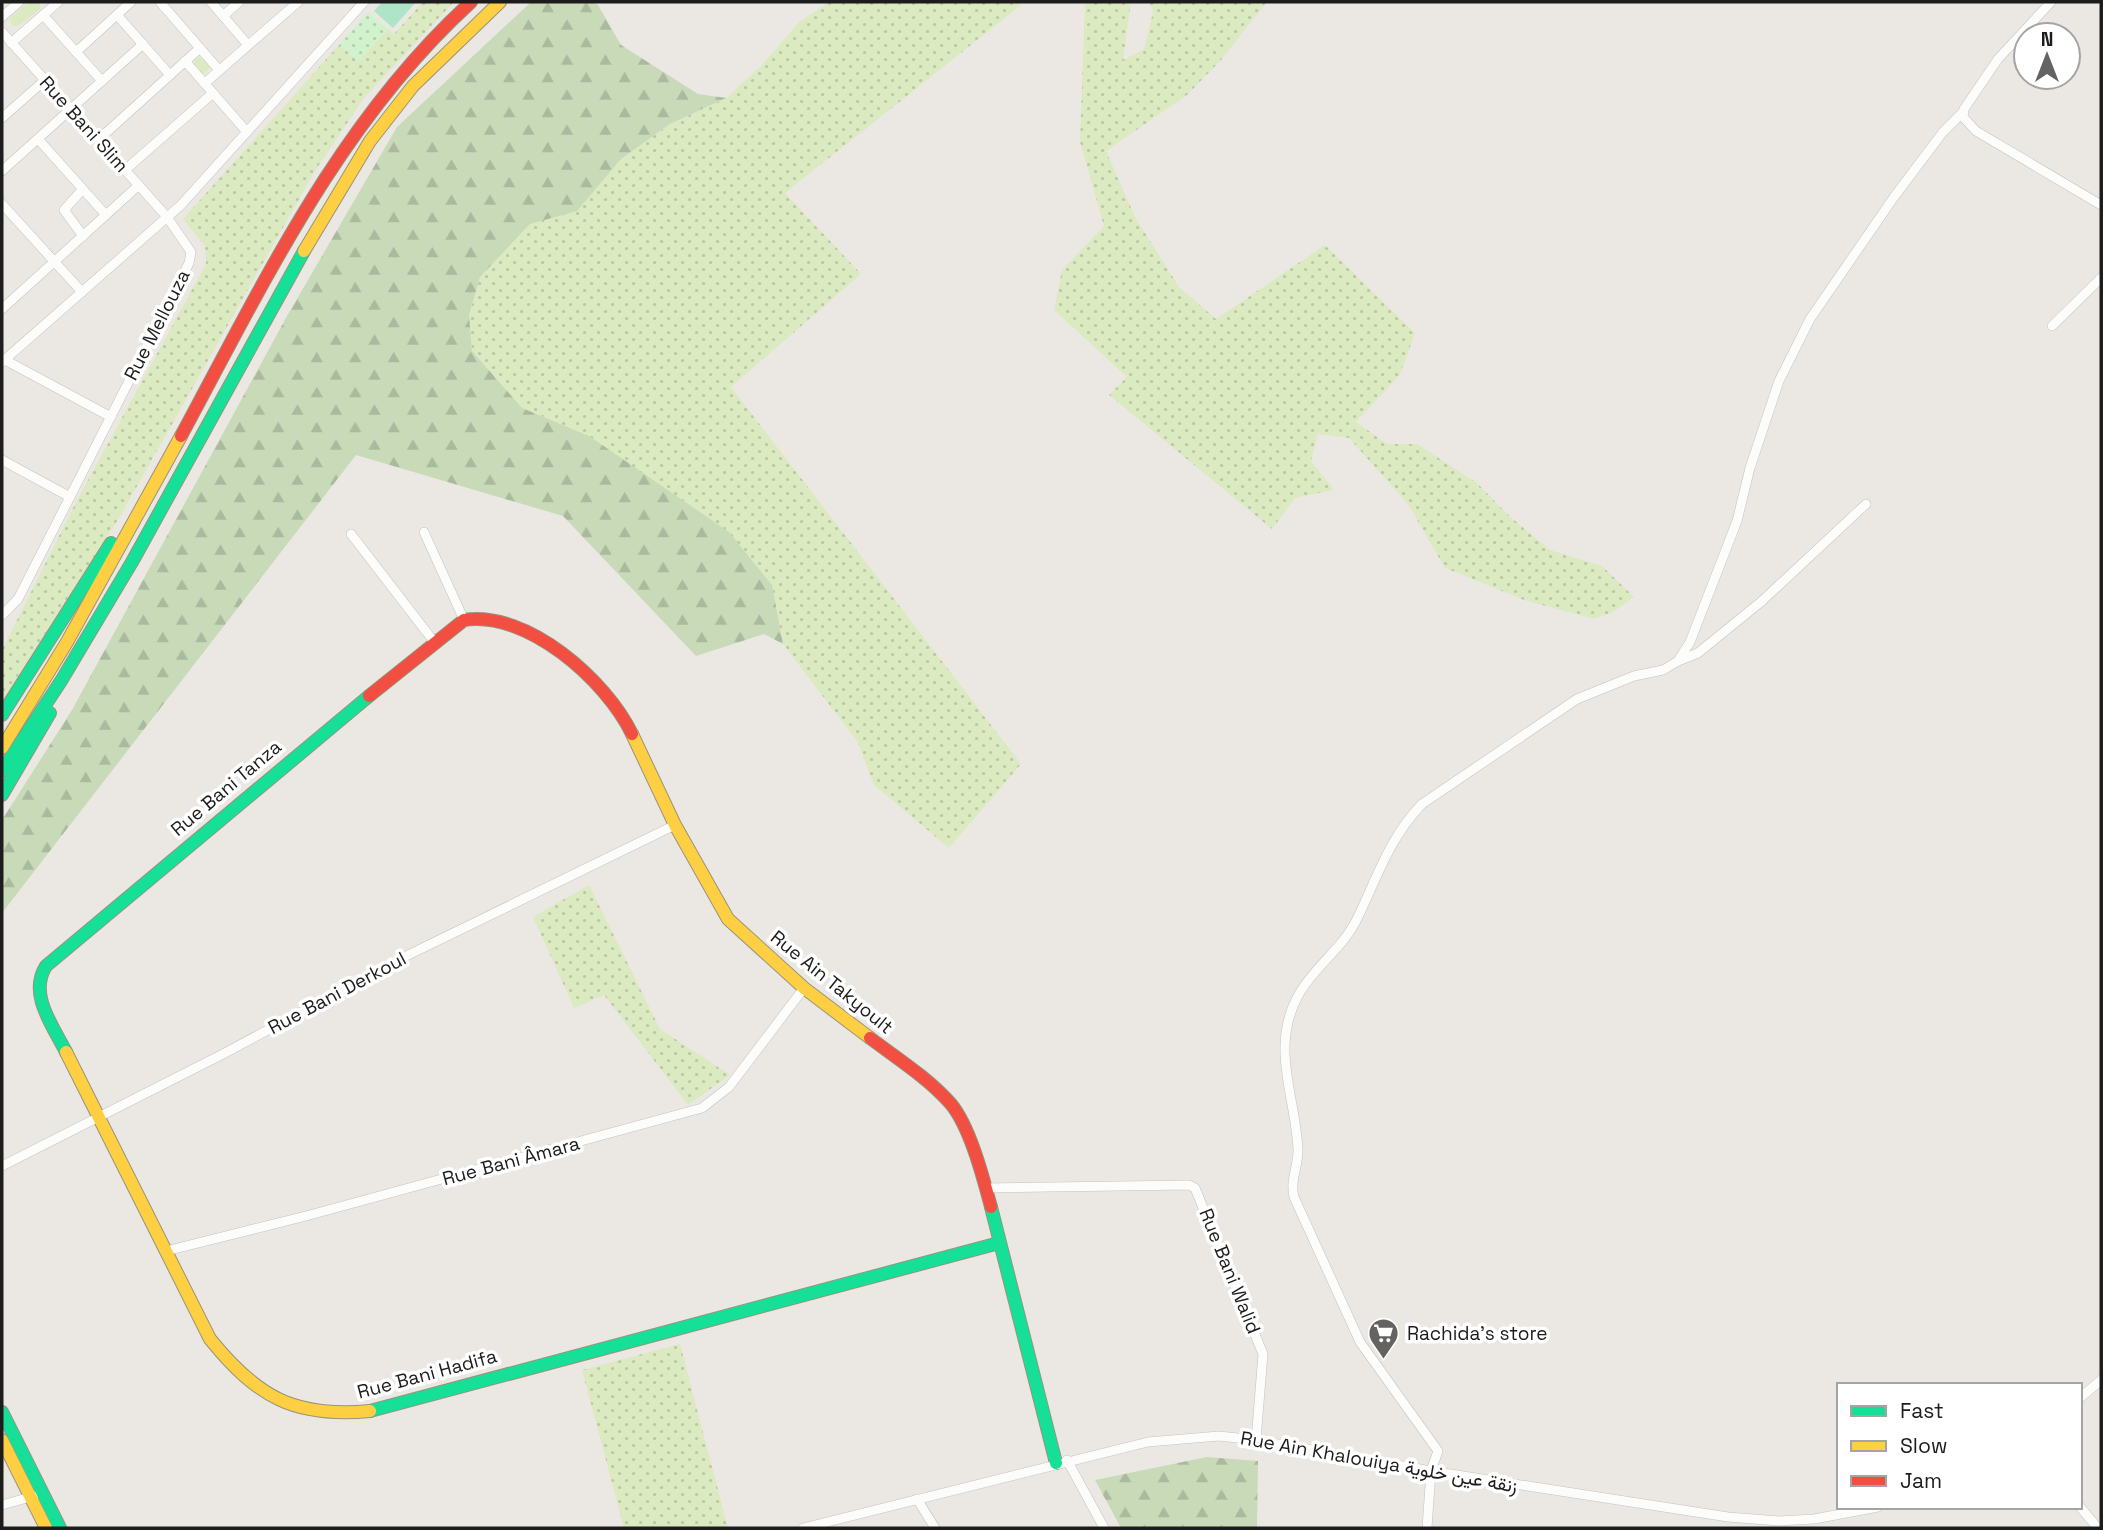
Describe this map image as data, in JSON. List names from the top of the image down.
{
  "streets": {
    "main road": ["Rue Bani Tanza", "Rue Ain Takyoult", "Rue Bani Hadifa"],
    "street": [
      "Rue Bani Slim",
      "Rue Mellouza",
      "Rue Bani Derkoul",
      "Rue Bani Âmara",
      "Rue Bani Walid",
      "Rue Ain Khalouiya زنقة عين خلوية"
    ]
  },
  "crossings": [
    ["Rue Bani Slim", "Rue Mellouza"],
    ["Rue Bani Tanza", "Rue Ain Takyoult"],
    ["Rue Bani Tanza", "Rue Bani Hadifa"],
    ["Rue Ain Takyoult", "Rue Bani Derkoul"],
    ["Rue Ain Takyoult", "Rue Bani Âmara"],
    ["Rue Ain Takyoult", "Rue Bani Walid"],
    ["Rue Ain Takyoult", "Rue Bani Hadifa"],
    ["Rue Ain Takyoult", "Rue Ain Khalouiya زنقة عين خلوية"],
    ["Rue Bani Derkoul", "Rue Bani Hadifa"],
    ["Rue Bani Âmara", "Rue Bani Hadifa"],
    ["Rue Bani Walid", "Rue Ain Khalouiya زنقة عين خلوية"]
  ],
  "places": {
    "supermarket": ["Rachida's store"]
  },
  "legend": ["Fast", "Slow", "Jam"],
  "north": "top"
}
